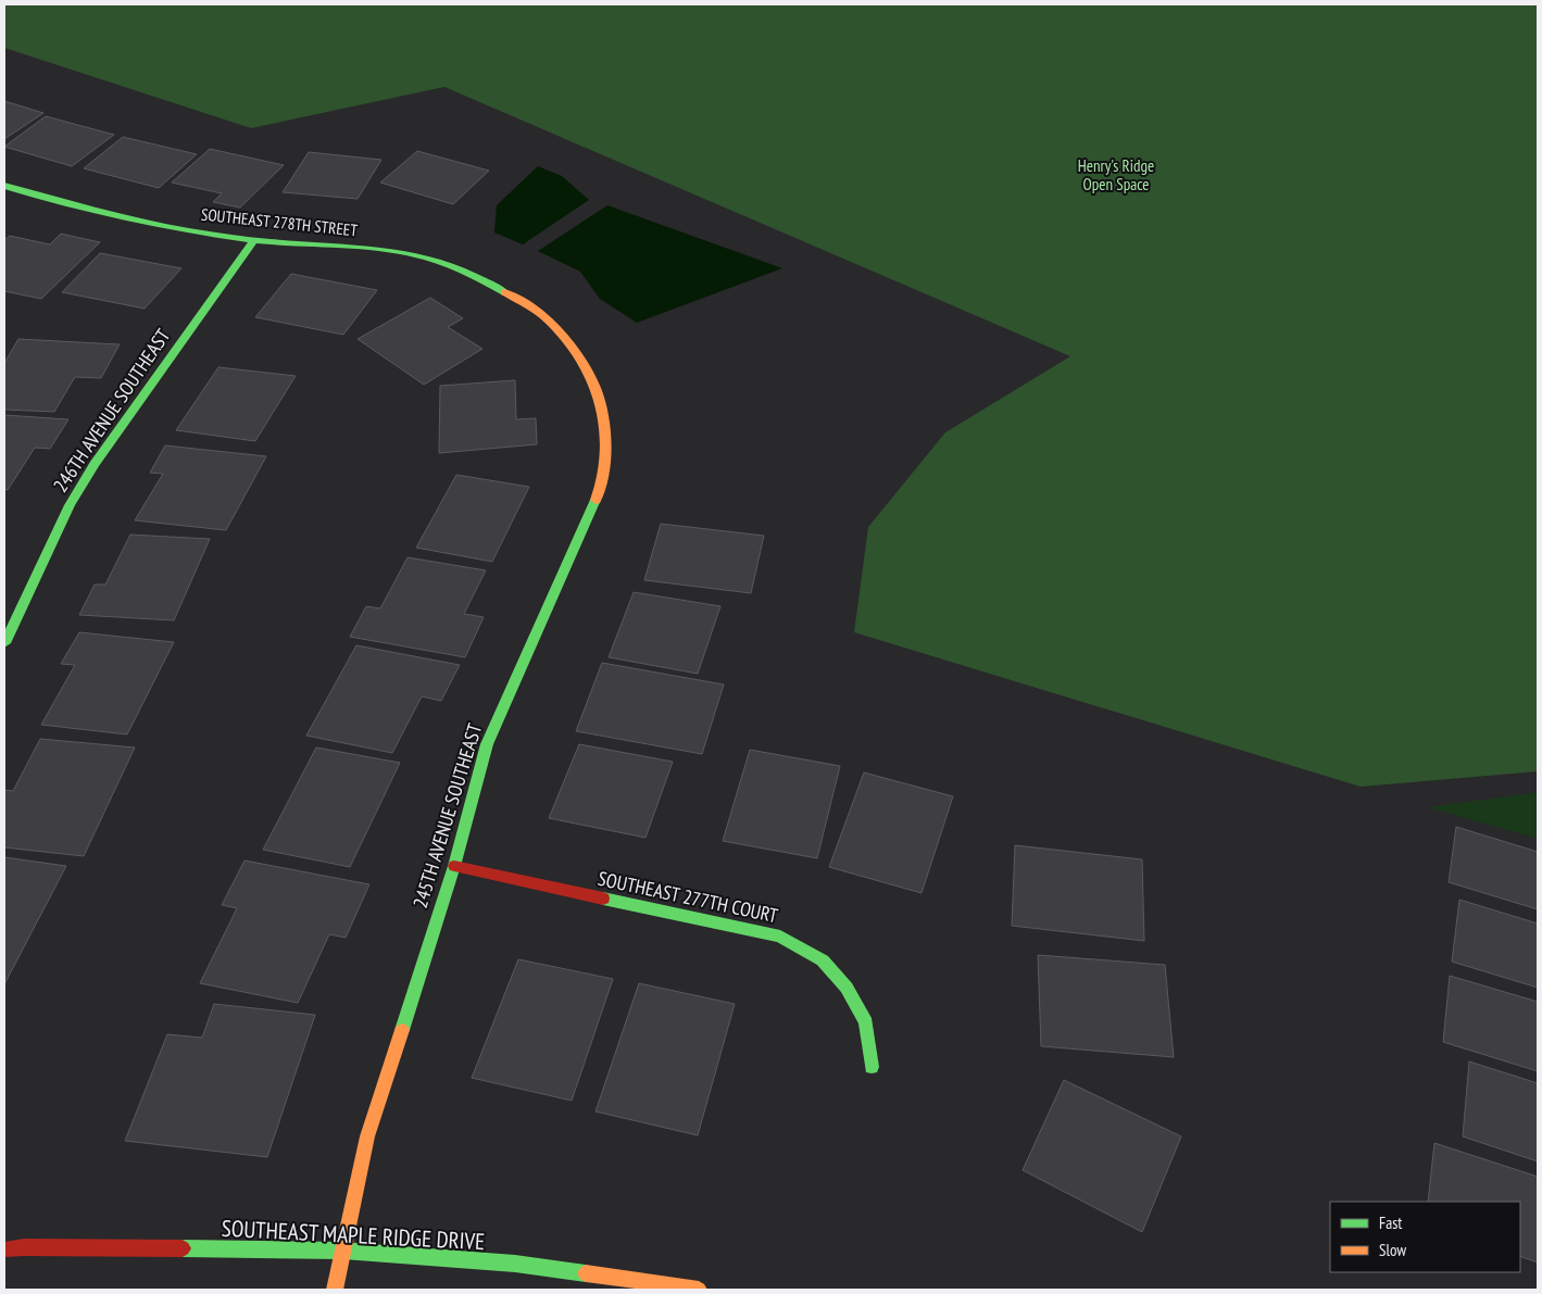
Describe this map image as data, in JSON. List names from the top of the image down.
{
  "streets": {
    "street": [
      "SOUTHEAST 278TH STREET",
      "246TH AVENUE SOUTHEAST",
      "245TH AVENUE SOUTHEAST",
      "SOUTHEAST 277TH COURT",
      "SOUTHEAST MAPLE RIDGE DRIVE"
    ]
  },
  "crossings": [
    ["SOUTHEAST 278TH STREET", "246TH AVENUE SOUTHEAST"],
    ["SOUTHEAST 278TH STREET", "245TH AVENUE SOUTHEAST"],
    ["245TH AVENUE SOUTHEAST", "SOUTHEAST 277TH COURT"],
    ["245TH AVENUE SOUTHEAST", "SOUTHEAST MAPLE RIDGE DRIVE"]
  ],
  "parks": ["Henry's Ridge Open Space"],
  "legend": ["Fast", "Slow"]
}
